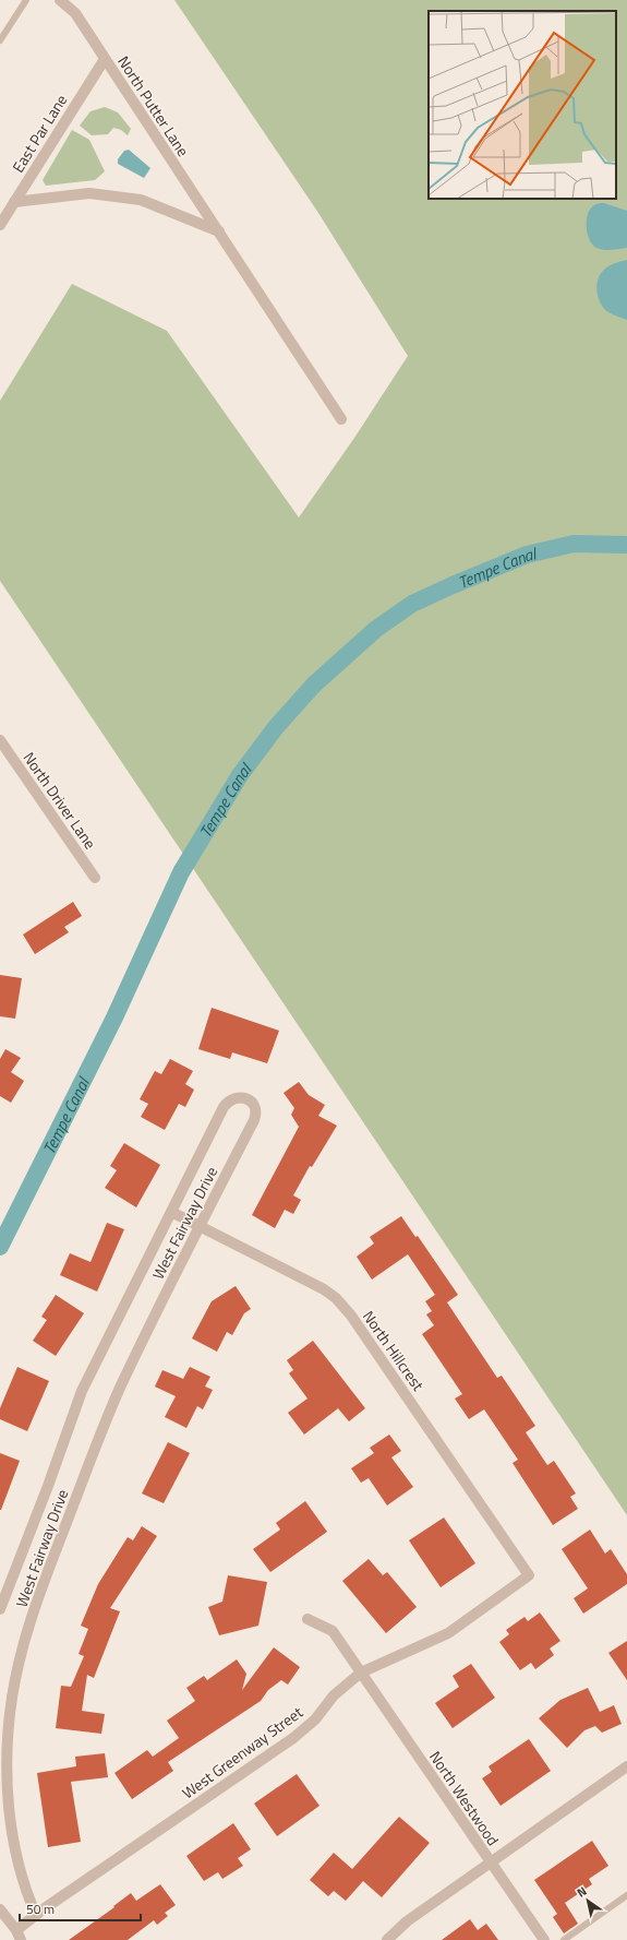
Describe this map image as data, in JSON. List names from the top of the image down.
{
  "streets": {
    "street": [
      "North Putter Lane",
      "East Par Lane",
      "North Driver Lane",
      "West Fairway Drive",
      "North Hillcrest",
      "West Greenway Street",
      "North Westwood"
    ]
  },
  "crossings": [
    ["North Putter Lane", "East Par Lane"],
    ["West Fairway Drive", "North Hillcrest"],
    ["West Fairway Drive", "West Greenway Street"],
    ["North Hillcrest", "West Greenway Street"],
    ["West Greenway Street", "North Westwood"]
  ],
  "water": ["Tempe Canal"],
  "scale_bar": "50 m",
  "north": "top left"
}
